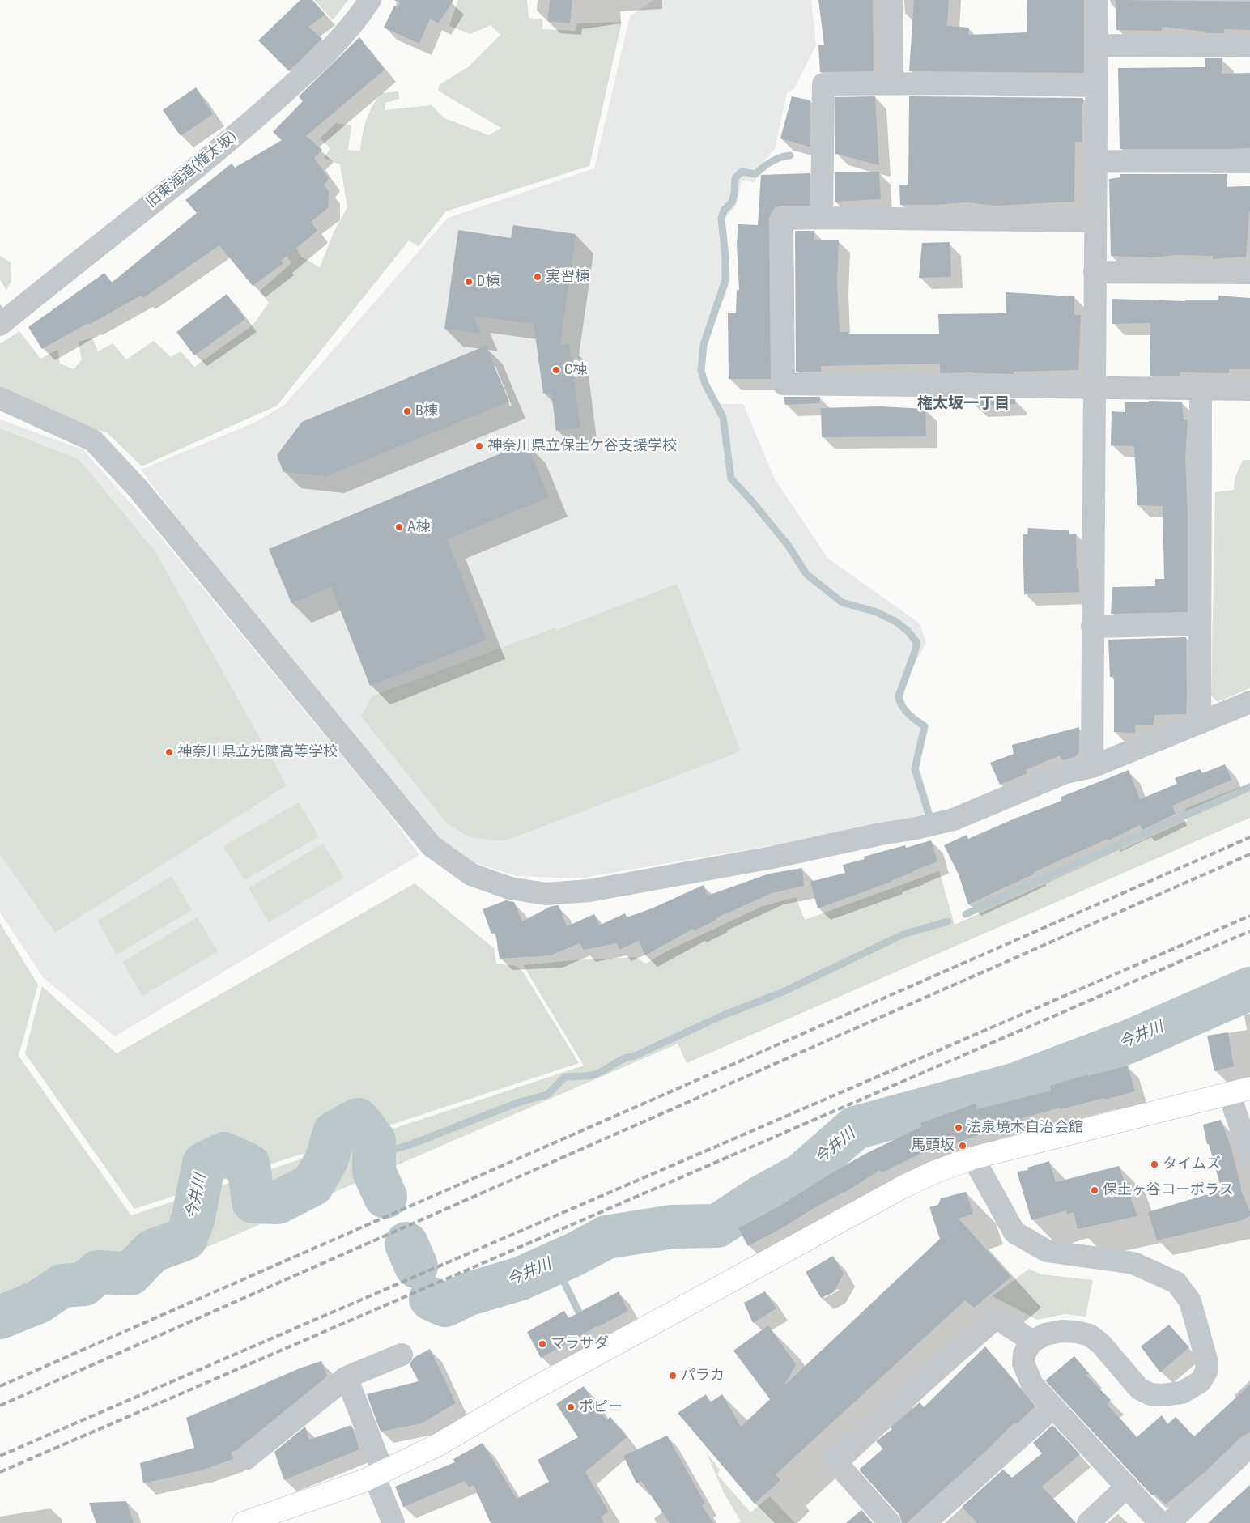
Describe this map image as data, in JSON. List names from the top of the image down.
{
  "streets": {
    "street": ["旧東海道(権太坂)"]
  },
  "districts": ["権太坂一丁目"],
  "water": ["今井川"],
  "places": [
    "実習棟",
    "D棟",
    "C棟",
    "B棟",
    "神奈川県立保土ケ谷支援学校",
    "A棟",
    "神奈川県立光陵高等学校",
    "法泉境木自治会館",
    "馬頭坂",
    "タイムズ",
    "保土ヶ谷コーポラス",
    "マラサダ",
    "パラカ",
    "ポピー"
  ]
}
